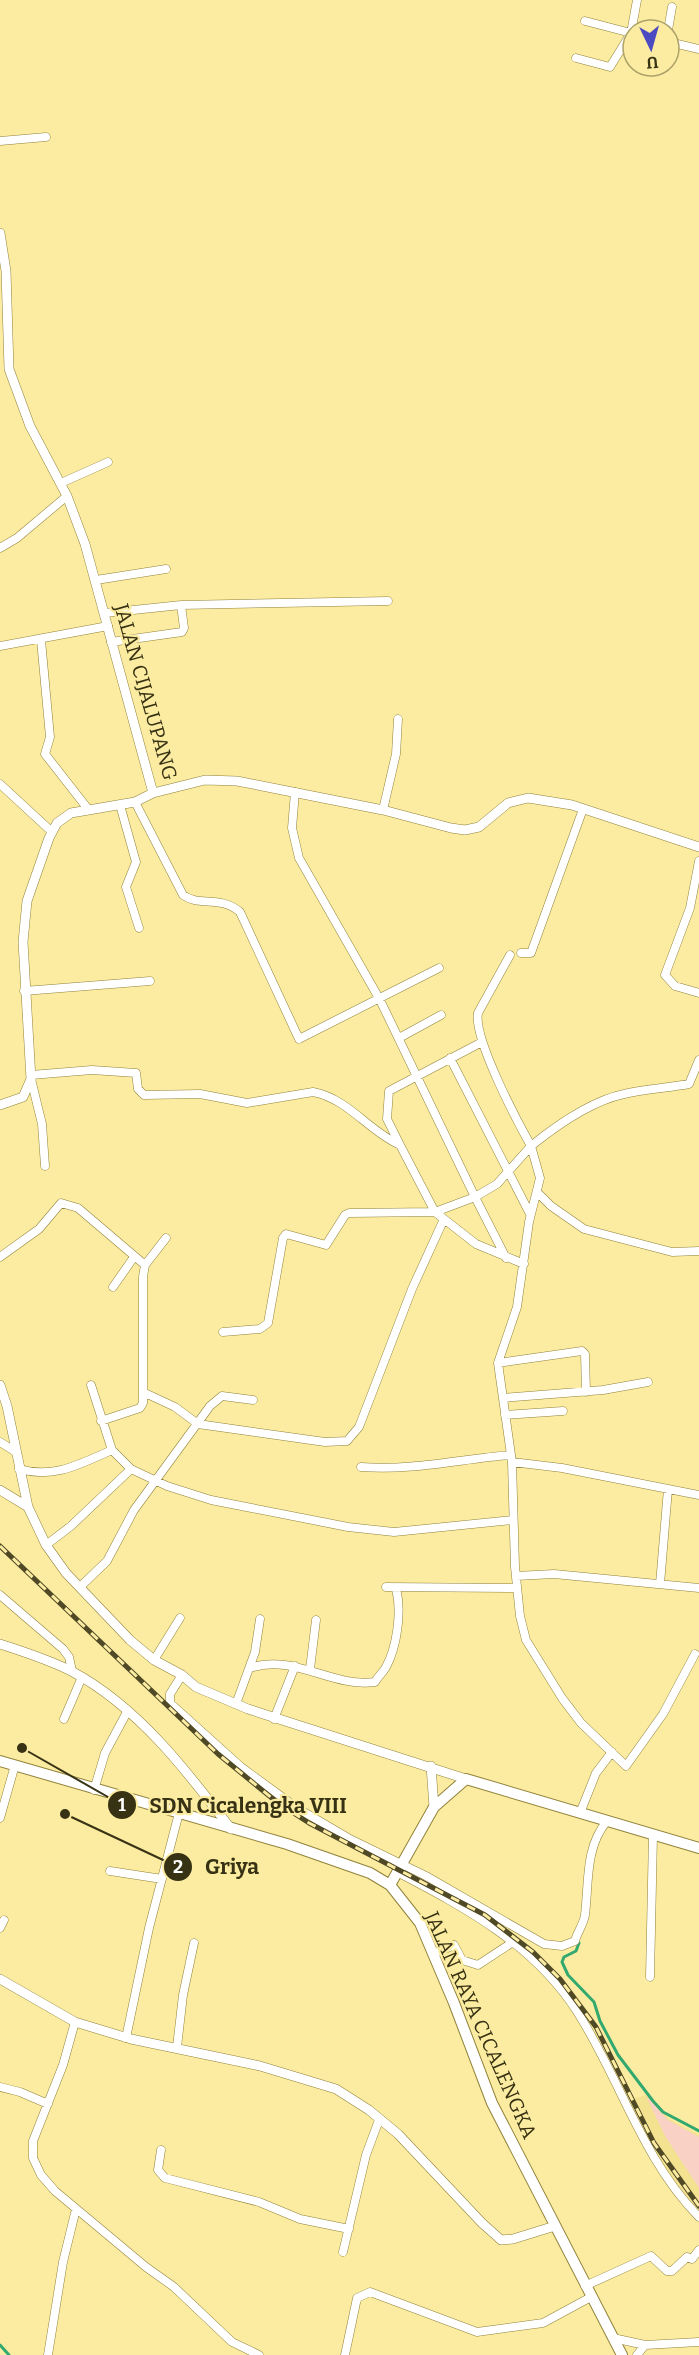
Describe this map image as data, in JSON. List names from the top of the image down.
{
  "streets": {
    "main road": ["JALAN RAYA CICALENGKA"],
    "street": ["JALAN CIJALUPANG"]
  },
  "places": ["SDN Cicalengka VIII", "Griya"],
  "north": "bottom"
}
